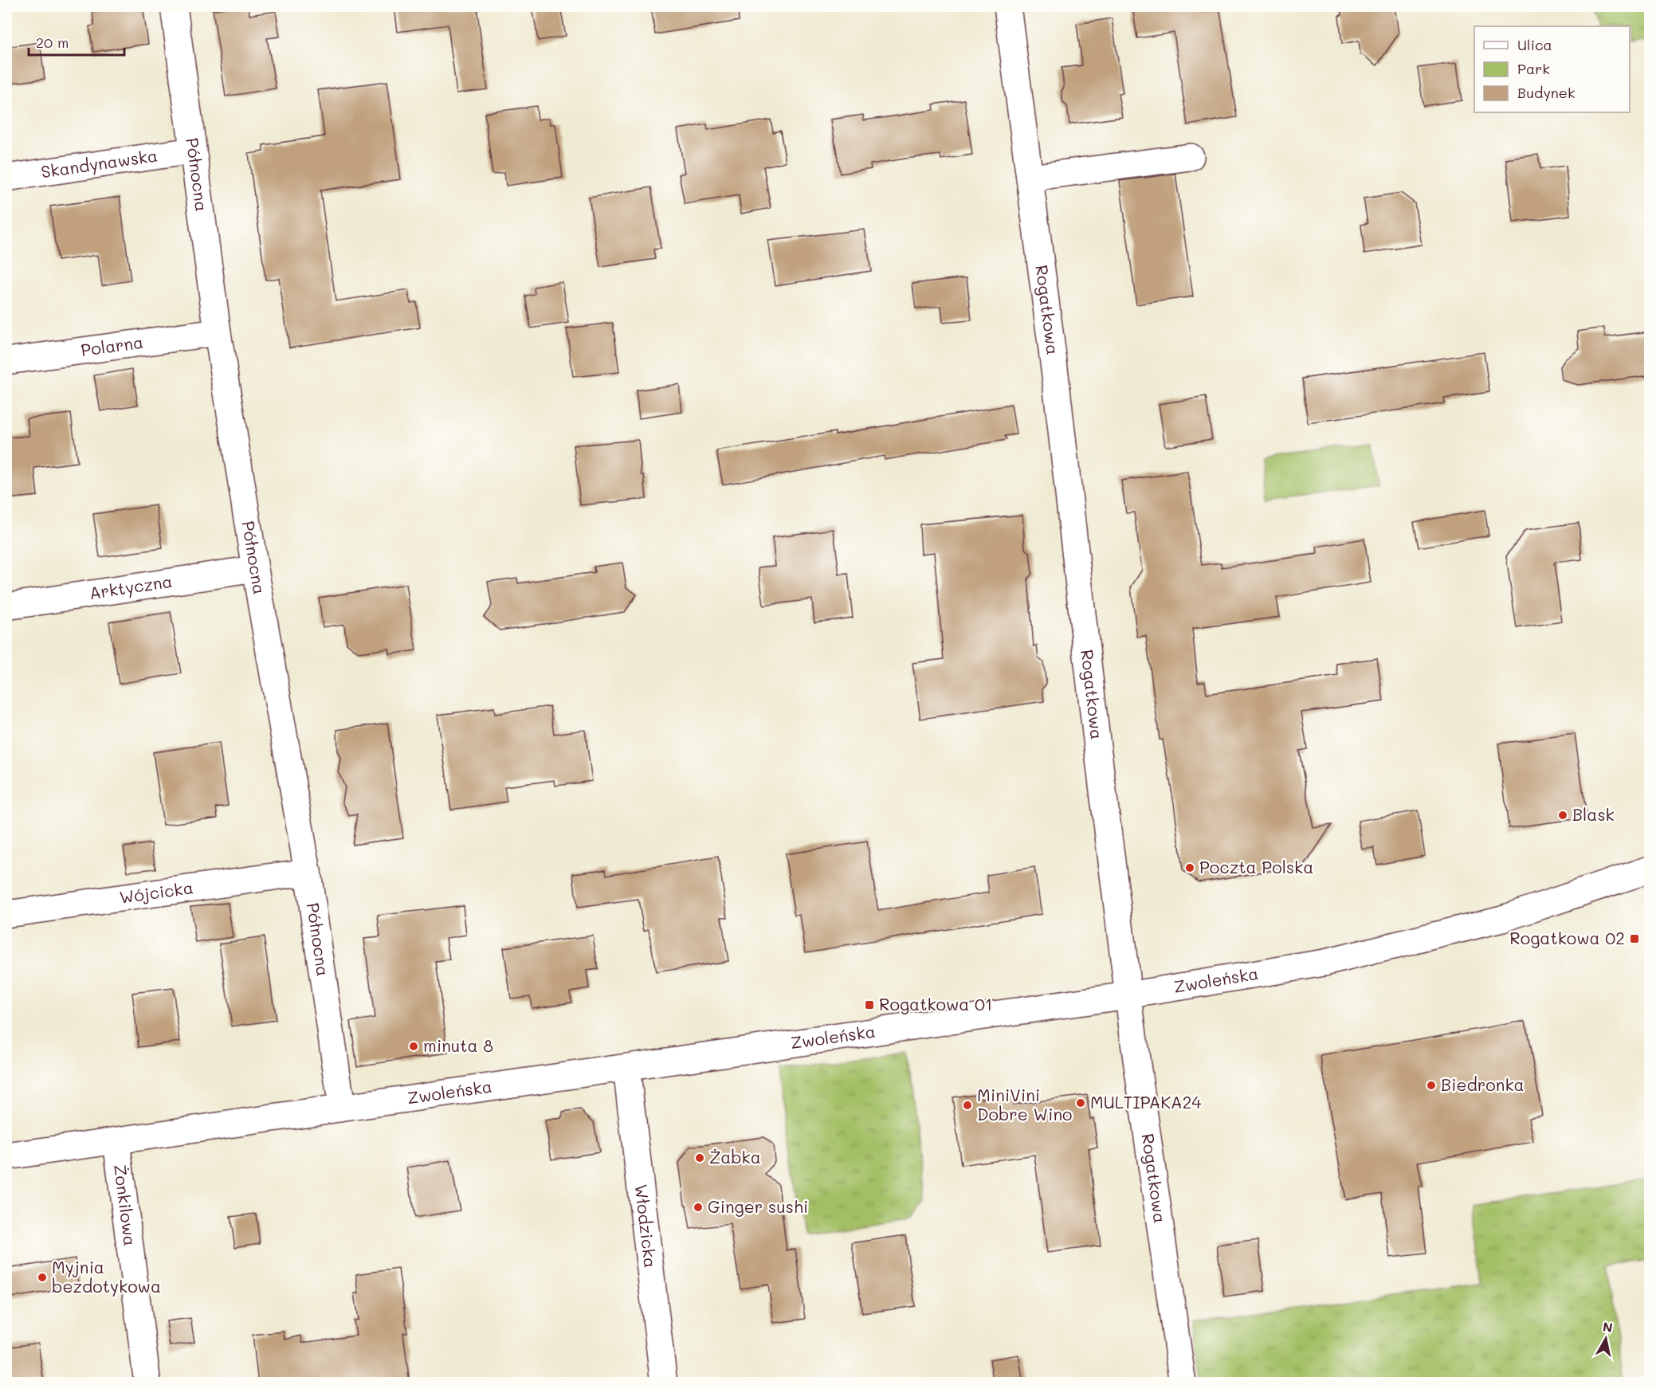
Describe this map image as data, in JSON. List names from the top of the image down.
{
  "streets": {
    "street": [
      "Skandynawska",
      "Północna",
      "Rogatkowa",
      "Polarna",
      "Arktyczna",
      "Wójcicka",
      "Zwoleńska",
      "Żonkilowa",
      "Włodzicka"
    ]
  },
  "crossings": [
    ["Skandynawska", "Północna"],
    ["Północna", "Polarna"],
    ["Północna", "Arktyczna"],
    ["Północna", "Wójcicka"],
    ["Północna", "Zwoleńska"],
    ["Rogatkowa", "Zwoleńska"],
    ["Zwoleńska", "Żonkilowa"],
    ["Zwoleńska", "Włodzicka"]
  ],
  "places": {
    "other": [
      "Blask",
      "Poczta Polska",
      "minuta 8",
      "Biedronka",
      "MULTIPAKA24",
      "MiniVini Dobre Wino",
      "Żabka",
      "Ginger sushi",
      "Myjnia bezdotykowa"
    ],
    "transit": ["Rogatkowa 02", "Rogatkowa 01"]
  },
  "legend": ["Ulica", "Park", "Budynek"],
  "scale_bar": "20 m",
  "north": "top"
}
